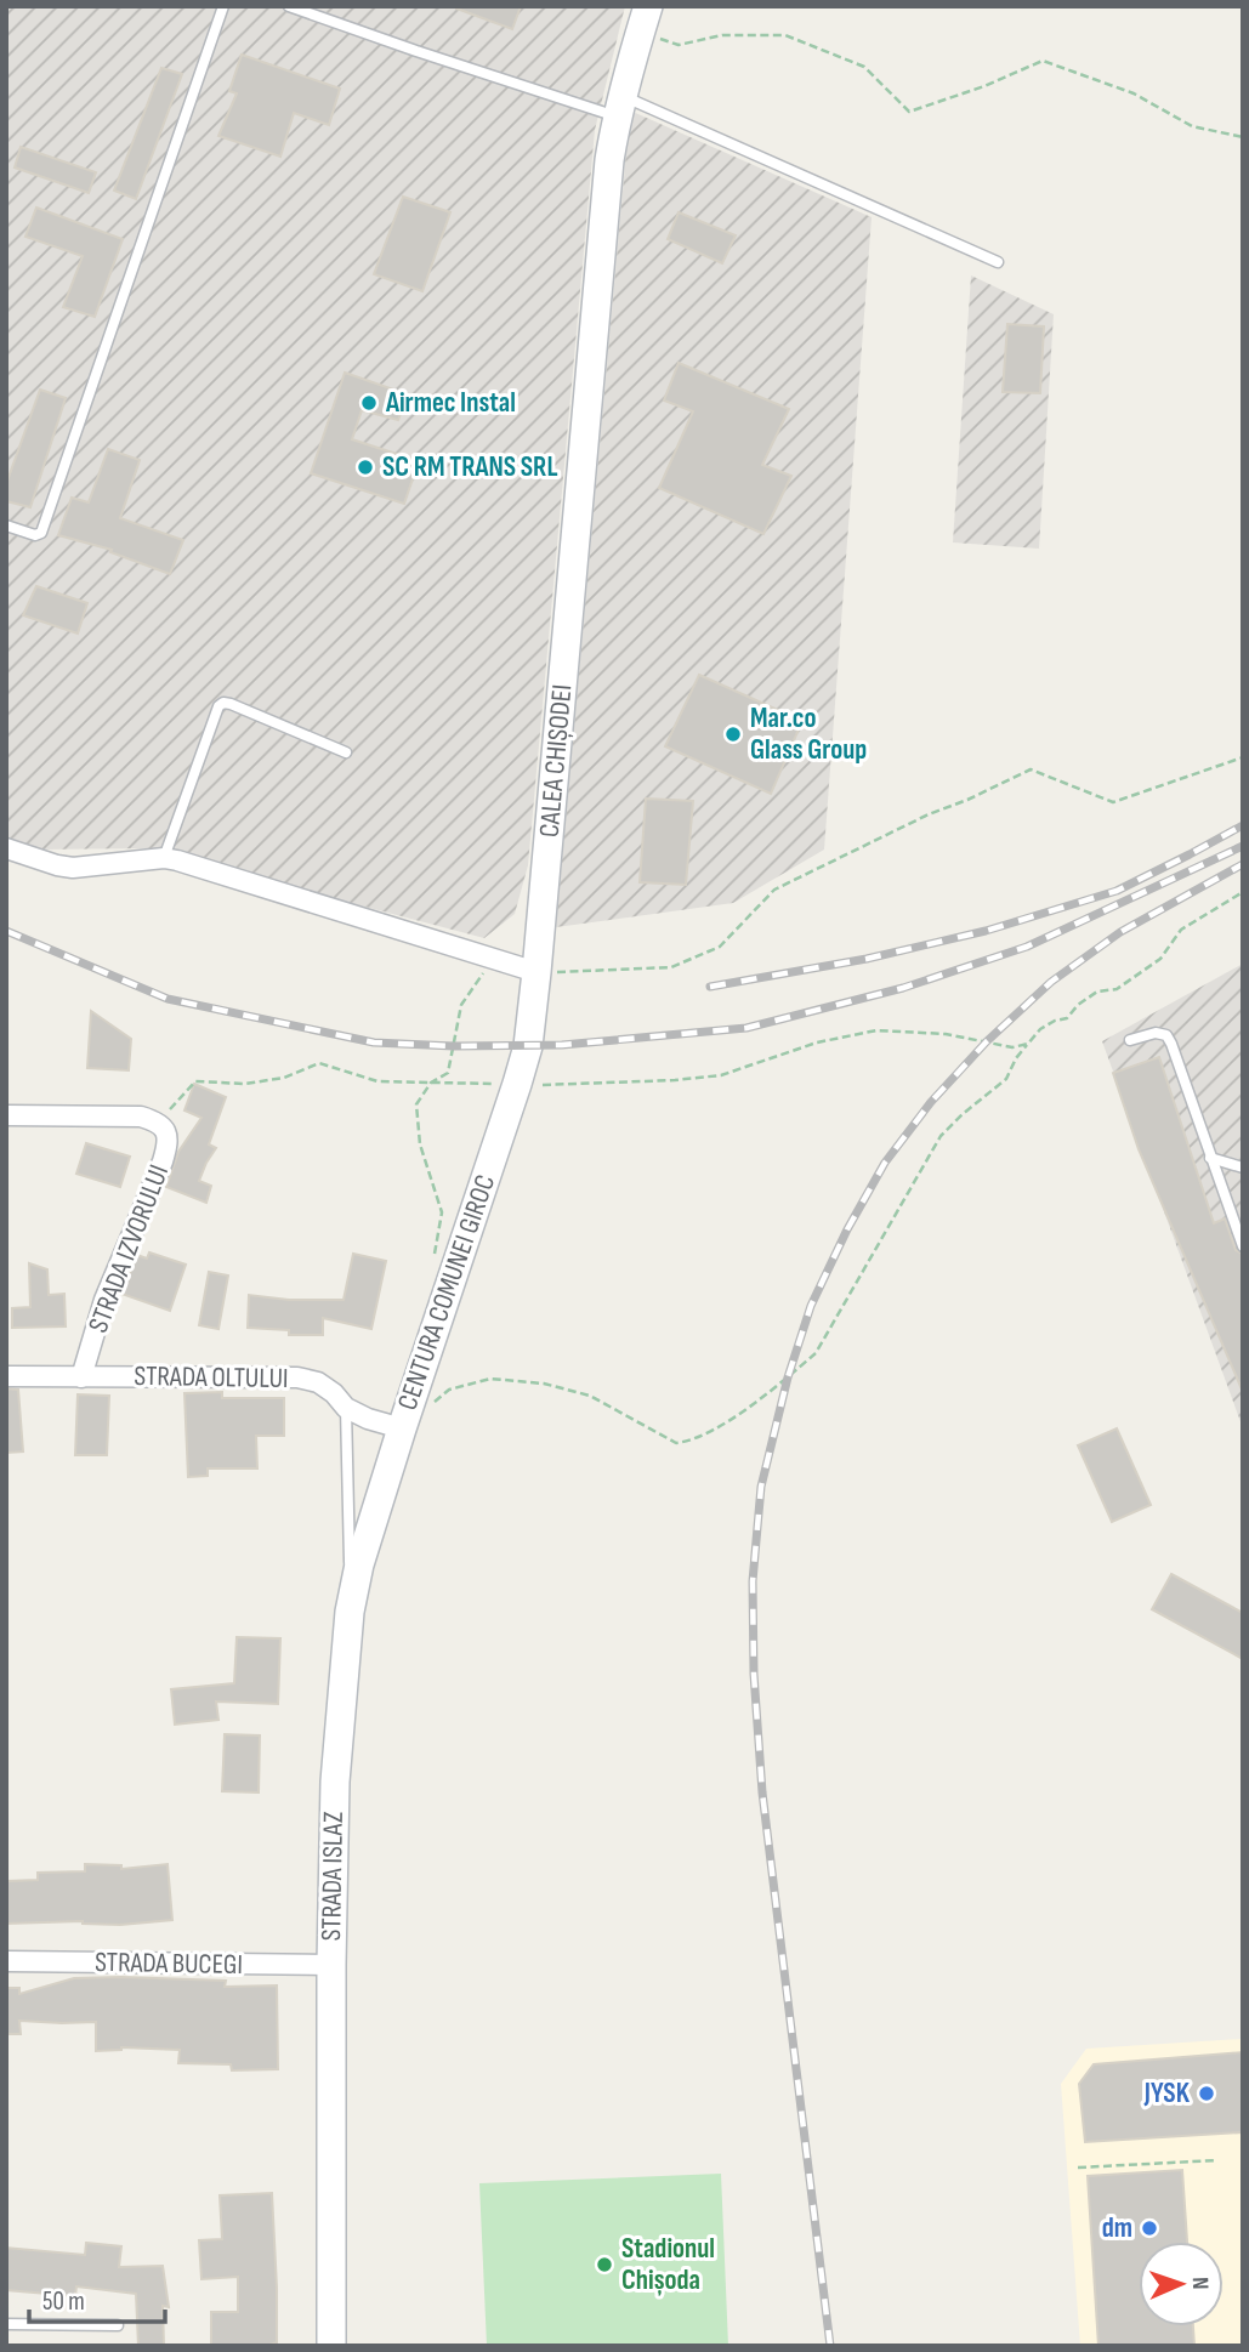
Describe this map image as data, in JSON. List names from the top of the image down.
{
  "streets": {
    "main road": ["CALEA CHIȘODEI", "CENTURA COMUNEI GIROC", "STRADA ISLAZ"],
    "street": ["STRADA IZVORULUI", "STRADA OLTULUI", "STRADA BUCEGI"]
  },
  "crossings": [
    ["CALEA CHIȘODEI", "CENTURA COMUNEI GIROC"],
    ["STRADA IZVORULUI", "STRADA OLTULUI"],
    ["CENTURA COMUNEI GIROC", "STRADA OLTULUI"],
    ["CENTURA COMUNEI GIROC", "STRADA ISLAZ"],
    ["STRADA OLTULUI", "STRADA ISLAZ"],
    ["STRADA ISLAZ", "STRADA BUCEGI"]
  ],
  "places": [
    "Airmec Instal",
    "SC RM TRANS SRL",
    "Mar.co Glass Group",
    "JYSK",
    "dm",
    "Stadionul Chișoda"
  ],
  "scale_bar": "50 m",
  "north": "right"
}
